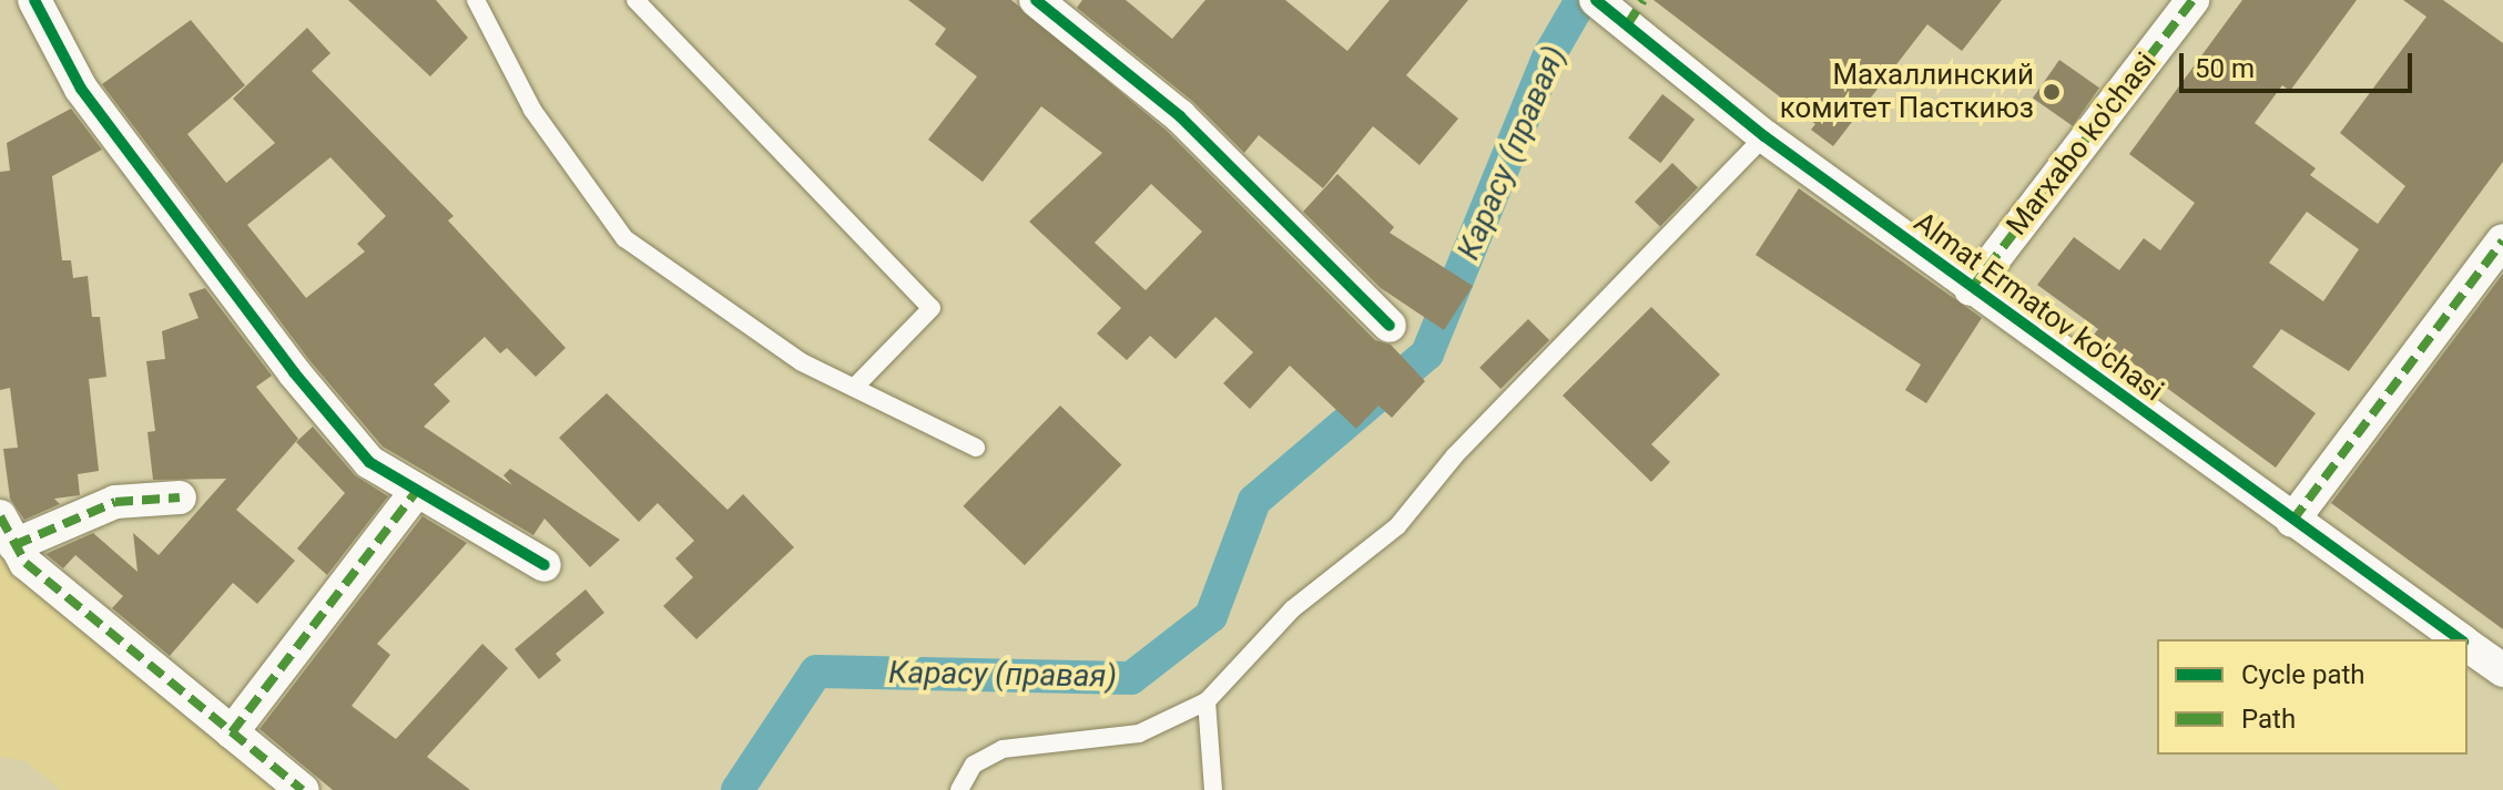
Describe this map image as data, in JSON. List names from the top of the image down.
{
  "streets": {
    "street": ["Marxabo ko'chasi", "Almat Ermatov ko'chasi"]
  },
  "crossings": [
    ["Marxabo ko'chasi", "Almat Ermatov ko'chasi"]
  ],
  "water": ["Карасу (правая)"],
  "places": ["Махаллинский комитет Пасткиюз"],
  "legend": ["Cycle path", "Path"],
  "scale_bar": "50 m"
}
